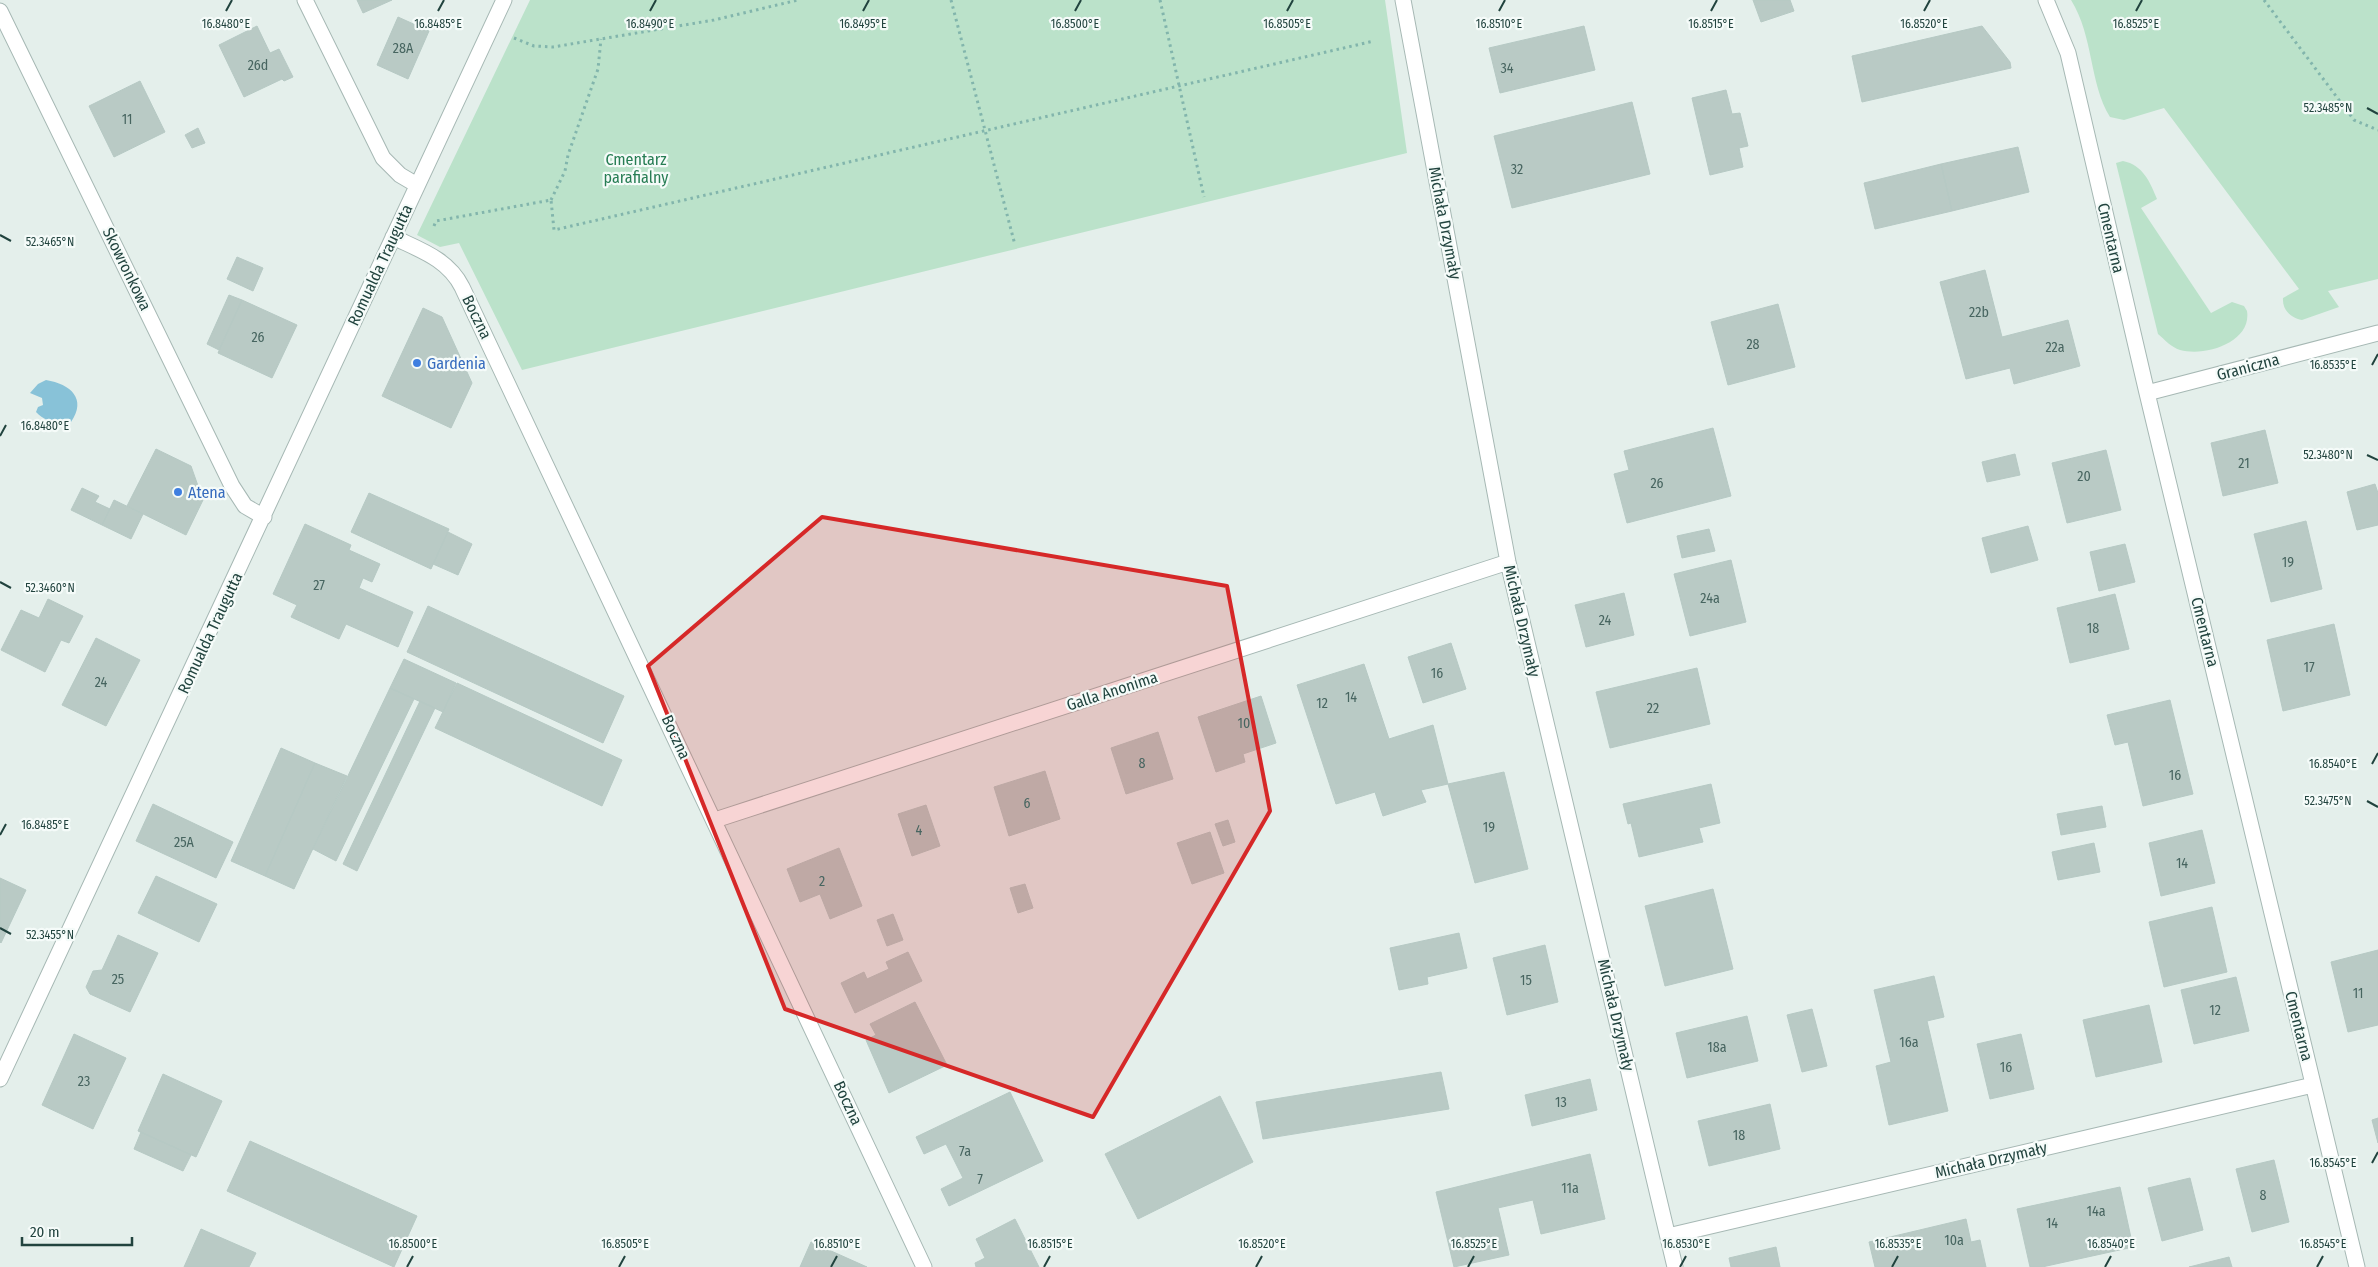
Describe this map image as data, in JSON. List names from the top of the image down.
{
  "streets": {
    "street": [
      "Michała Drzymały",
      "Cmentarna",
      "Romualda Traugutta",
      "Skowronkowa",
      "Boczna",
      "Graniczna",
      "Galla Anonima"
    ]
  },
  "crossings": [
    ["Michała Drzymały", "Cmentarna"],
    ["Michała Drzymały", "Galla Anonima"],
    ["Cmentarna", "Graniczna"],
    ["Romualda Traugutta", "Skowronkowa"],
    ["Romualda Traugutta", "Boczna"],
    ["Boczna", "Galla Anonima"]
  ],
  "parks": ["Cmentarz parafialny"],
  "places": ["Gardenia", "Atena"],
  "house_numbers": [
    "28A",
    "26d",
    "34",
    "11",
    "32",
    "22b",
    "26",
    "28",
    "22a",
    "21",
    "20",
    "26",
    "19",
    "27",
    "24a",
    "24",
    "18",
    "17",
    "16",
    "24",
    "14",
    "12",
    "22",
    "10",
    "8",
    "16",
    "6",
    "19",
    "4",
    "25A",
    "14",
    "2",
    "25",
    "15",
    "11",
    "12",
    "16a",
    "18a",
    "16",
    "23",
    "13",
    "18",
    "7a",
    "7",
    "11a",
    "8",
    "14a",
    "14",
    "10a"
  ],
  "scale_bar": "20 m",
  "coordinates": [
    "16.8480°E",
    "16.8485°E",
    "16.8490°E",
    "16.8495°E",
    "16.8500°E",
    "16.8505°E",
    "16.8510°E",
    "16.8515°E",
    "16.8520°E",
    "16.8525°E",
    "52.3485°N",
    "52.3465°N",
    "16.8535°E",
    "52.3480°N",
    "52.3460°N",
    "16.8540°E",
    "52.3475°N",
    "52.3455°N",
    "16.8545°E",
    "16.8530°E"
  ]
}
